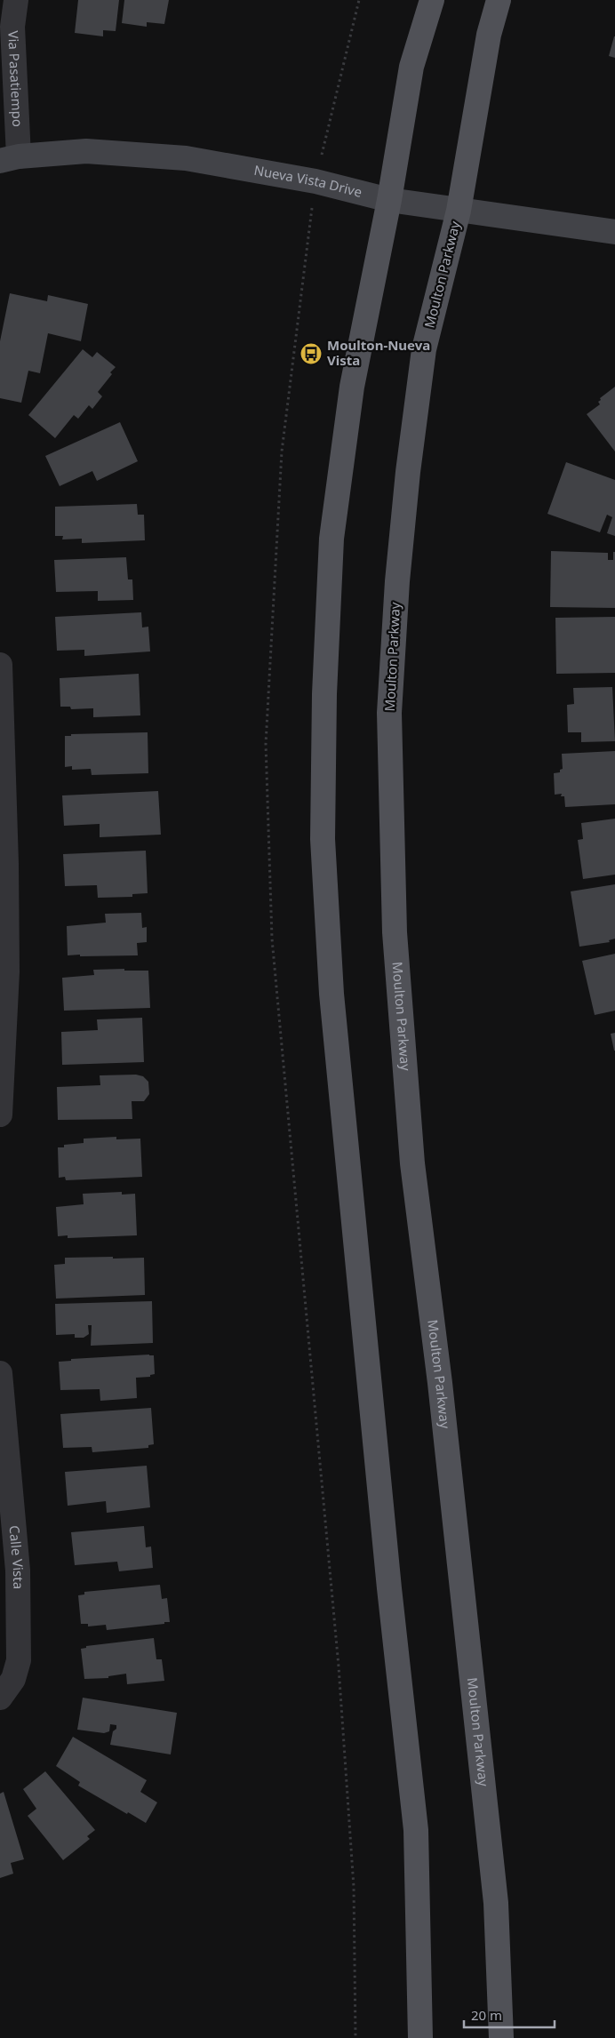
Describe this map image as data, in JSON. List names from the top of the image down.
{
  "streets": {
    "main road": ["Moulton Parkway"],
    "street": ["Via Pasatiempo", "Nueva Vista Drive", "Calle Vista"]
  },
  "crossings": [
    ["Via Pasatiempo", "Nueva Vista Drive"],
    ["Nueva Vista Drive", "Moulton Parkway"]
  ],
  "places": {
    "bus stop": ["Moulton-Nueva Vista"]
  },
  "scale_bar": "20 m"
}
